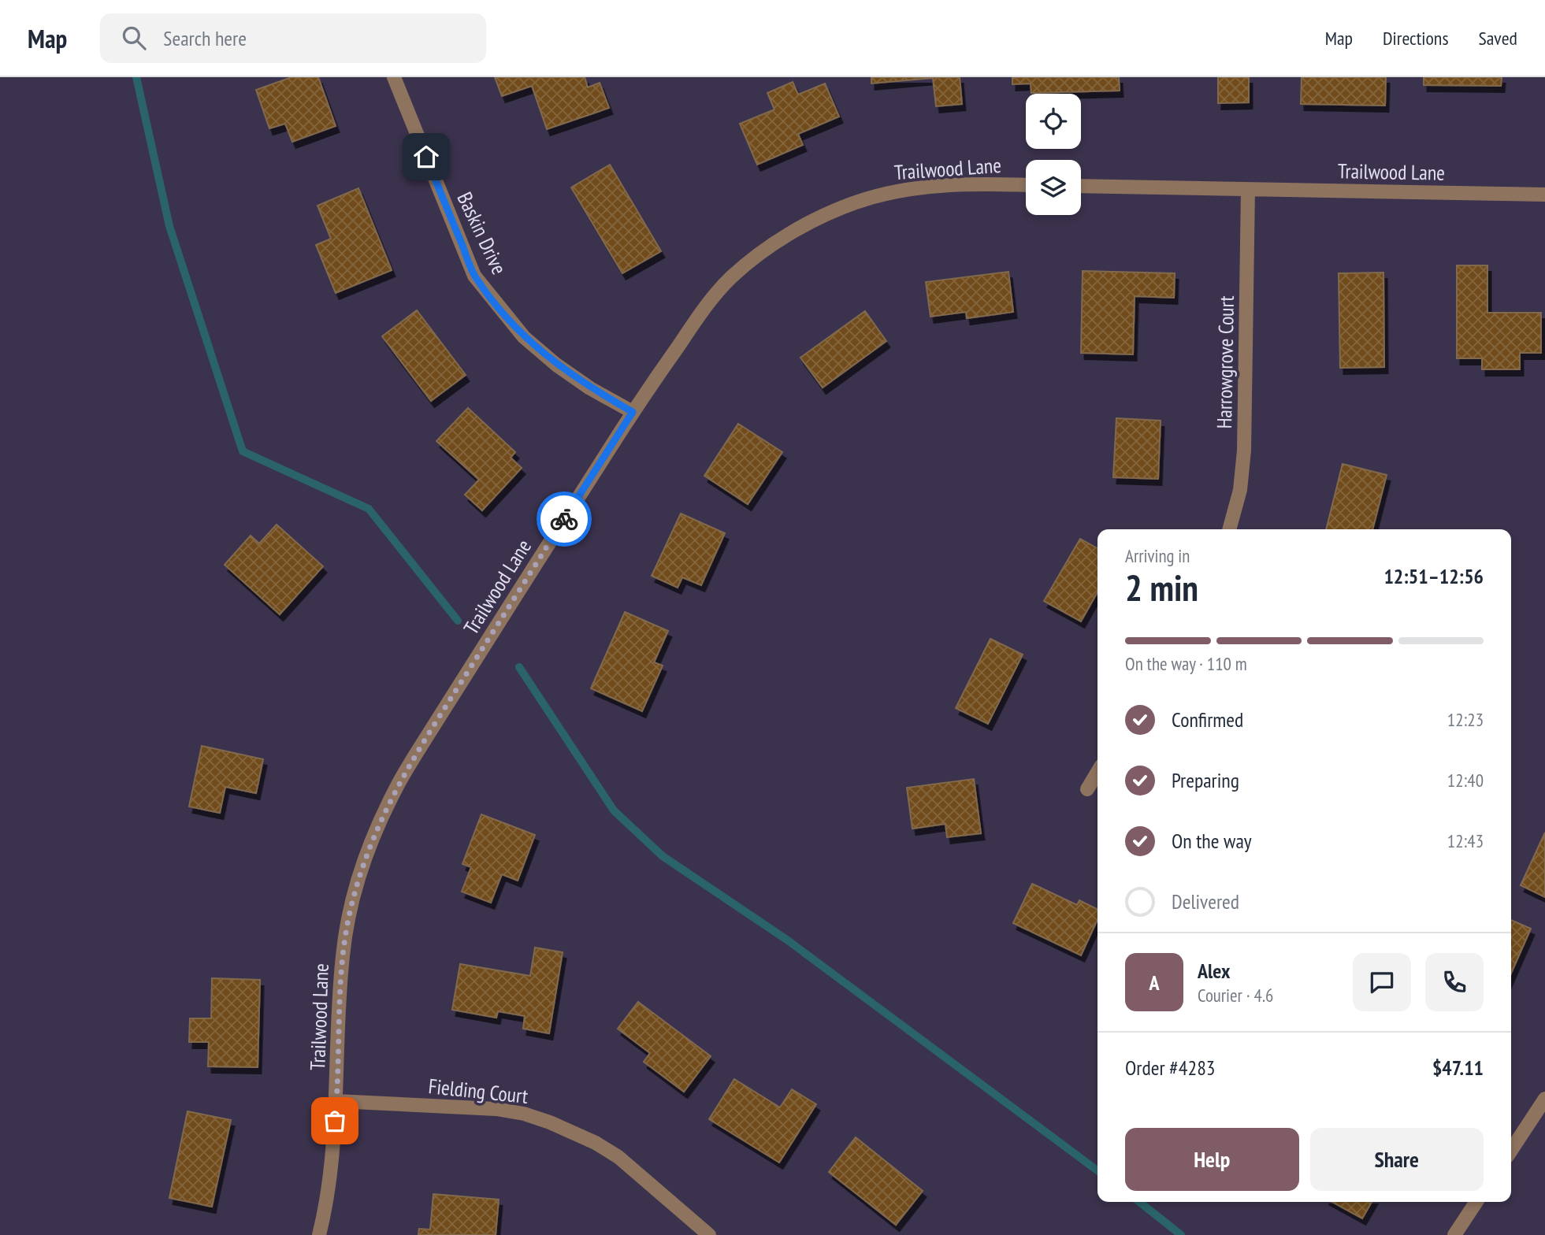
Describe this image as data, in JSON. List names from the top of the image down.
{
  "streets": {
    "street": [
      "Trailwood Lane",
      "Baskin Drive",
      "Harrowgrove Court",
      "Fielding Court"
    ]
  },
  "crossings": [
    ["Trailwood Lane", "Baskin Drive"],
    ["Trailwood Lane", "Harrowgrove Court"],
    ["Trailwood Lane", "Fielding Court"]
  ],
  "page": {
    "header": "Map",
    "search": "Search here",
    "nav": ["Map", "Directions", "Saved"],
    "heading": ["2 min", "Arriving in", "12:51–12:56"],
    "panel": [
      "Alex",
      "Courier · 4.6",
      "Order #4283",
      "$47.11"
    ],
    "bar": "On the way · 110 m",
    "list": [
      ["Confirmed", "12:23"],
      ["Preparing", "12:40"],
      ["On the way", "12:43"],
      "Delivered"
    ],
    "round": "A",
    "buttons": ["Help", "Share"]
  }
}
